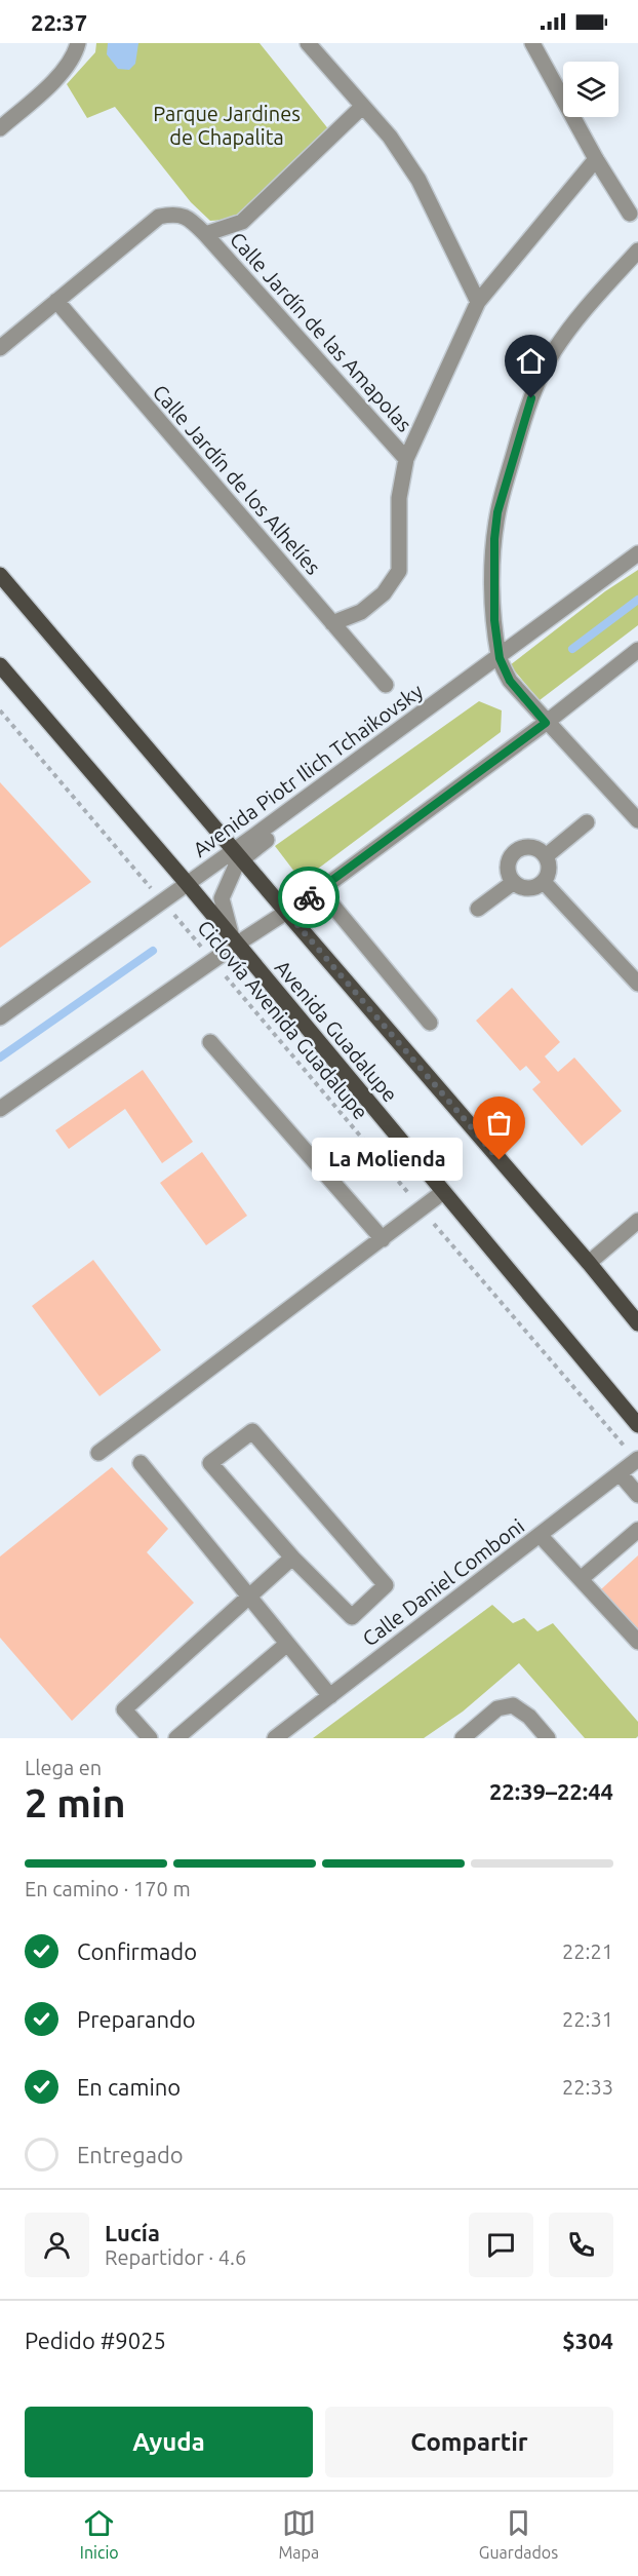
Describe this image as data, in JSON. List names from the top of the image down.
{
  "streets": {
    "main road": ["Avenida Guadalupe"],
    "street": [
      "Calle Jardín de las Amapolas",
      "Calle Jardín de los Alhelíes",
      "Avenida Piotr Ilich Tchaikovsky",
      "Calle Daniel Comboni"
    ],
    "path": ["Ciclovía Avenida Guadalupe"]
  },
  "crossings": [
    ["Calle Jardín de las Amapolas", "Calle Jardín de los Alhelíes"],
    ["Avenida Piotr Ilich Tchaikovsky", "Avenida Guadalupe"]
  ],
  "parks": ["Parque Jardines de Chapalita"],
  "places": ["La Molienda"],
  "page": {
    "status": "22:37",
    "bubble": "La Molienda",
    "heading": ["2 min", "Llega en", "22:39–22:44"],
    "panel": [
      "Lucía",
      "Repartidor · 4.6",
      "Pedido #9025",
      "$304"
    ],
    "bar": "En camino · 170 m",
    "list": [
      ["Confirmado", "22:21"],
      ["Preparando", "22:31"],
      ["En camino", "22:33"],
      "Entregado"
    ],
    "buttons": ["Ayuda", "Compartir"],
    "tabs": ["Inicio", "Mapa", "Guardados"]
  }
}
